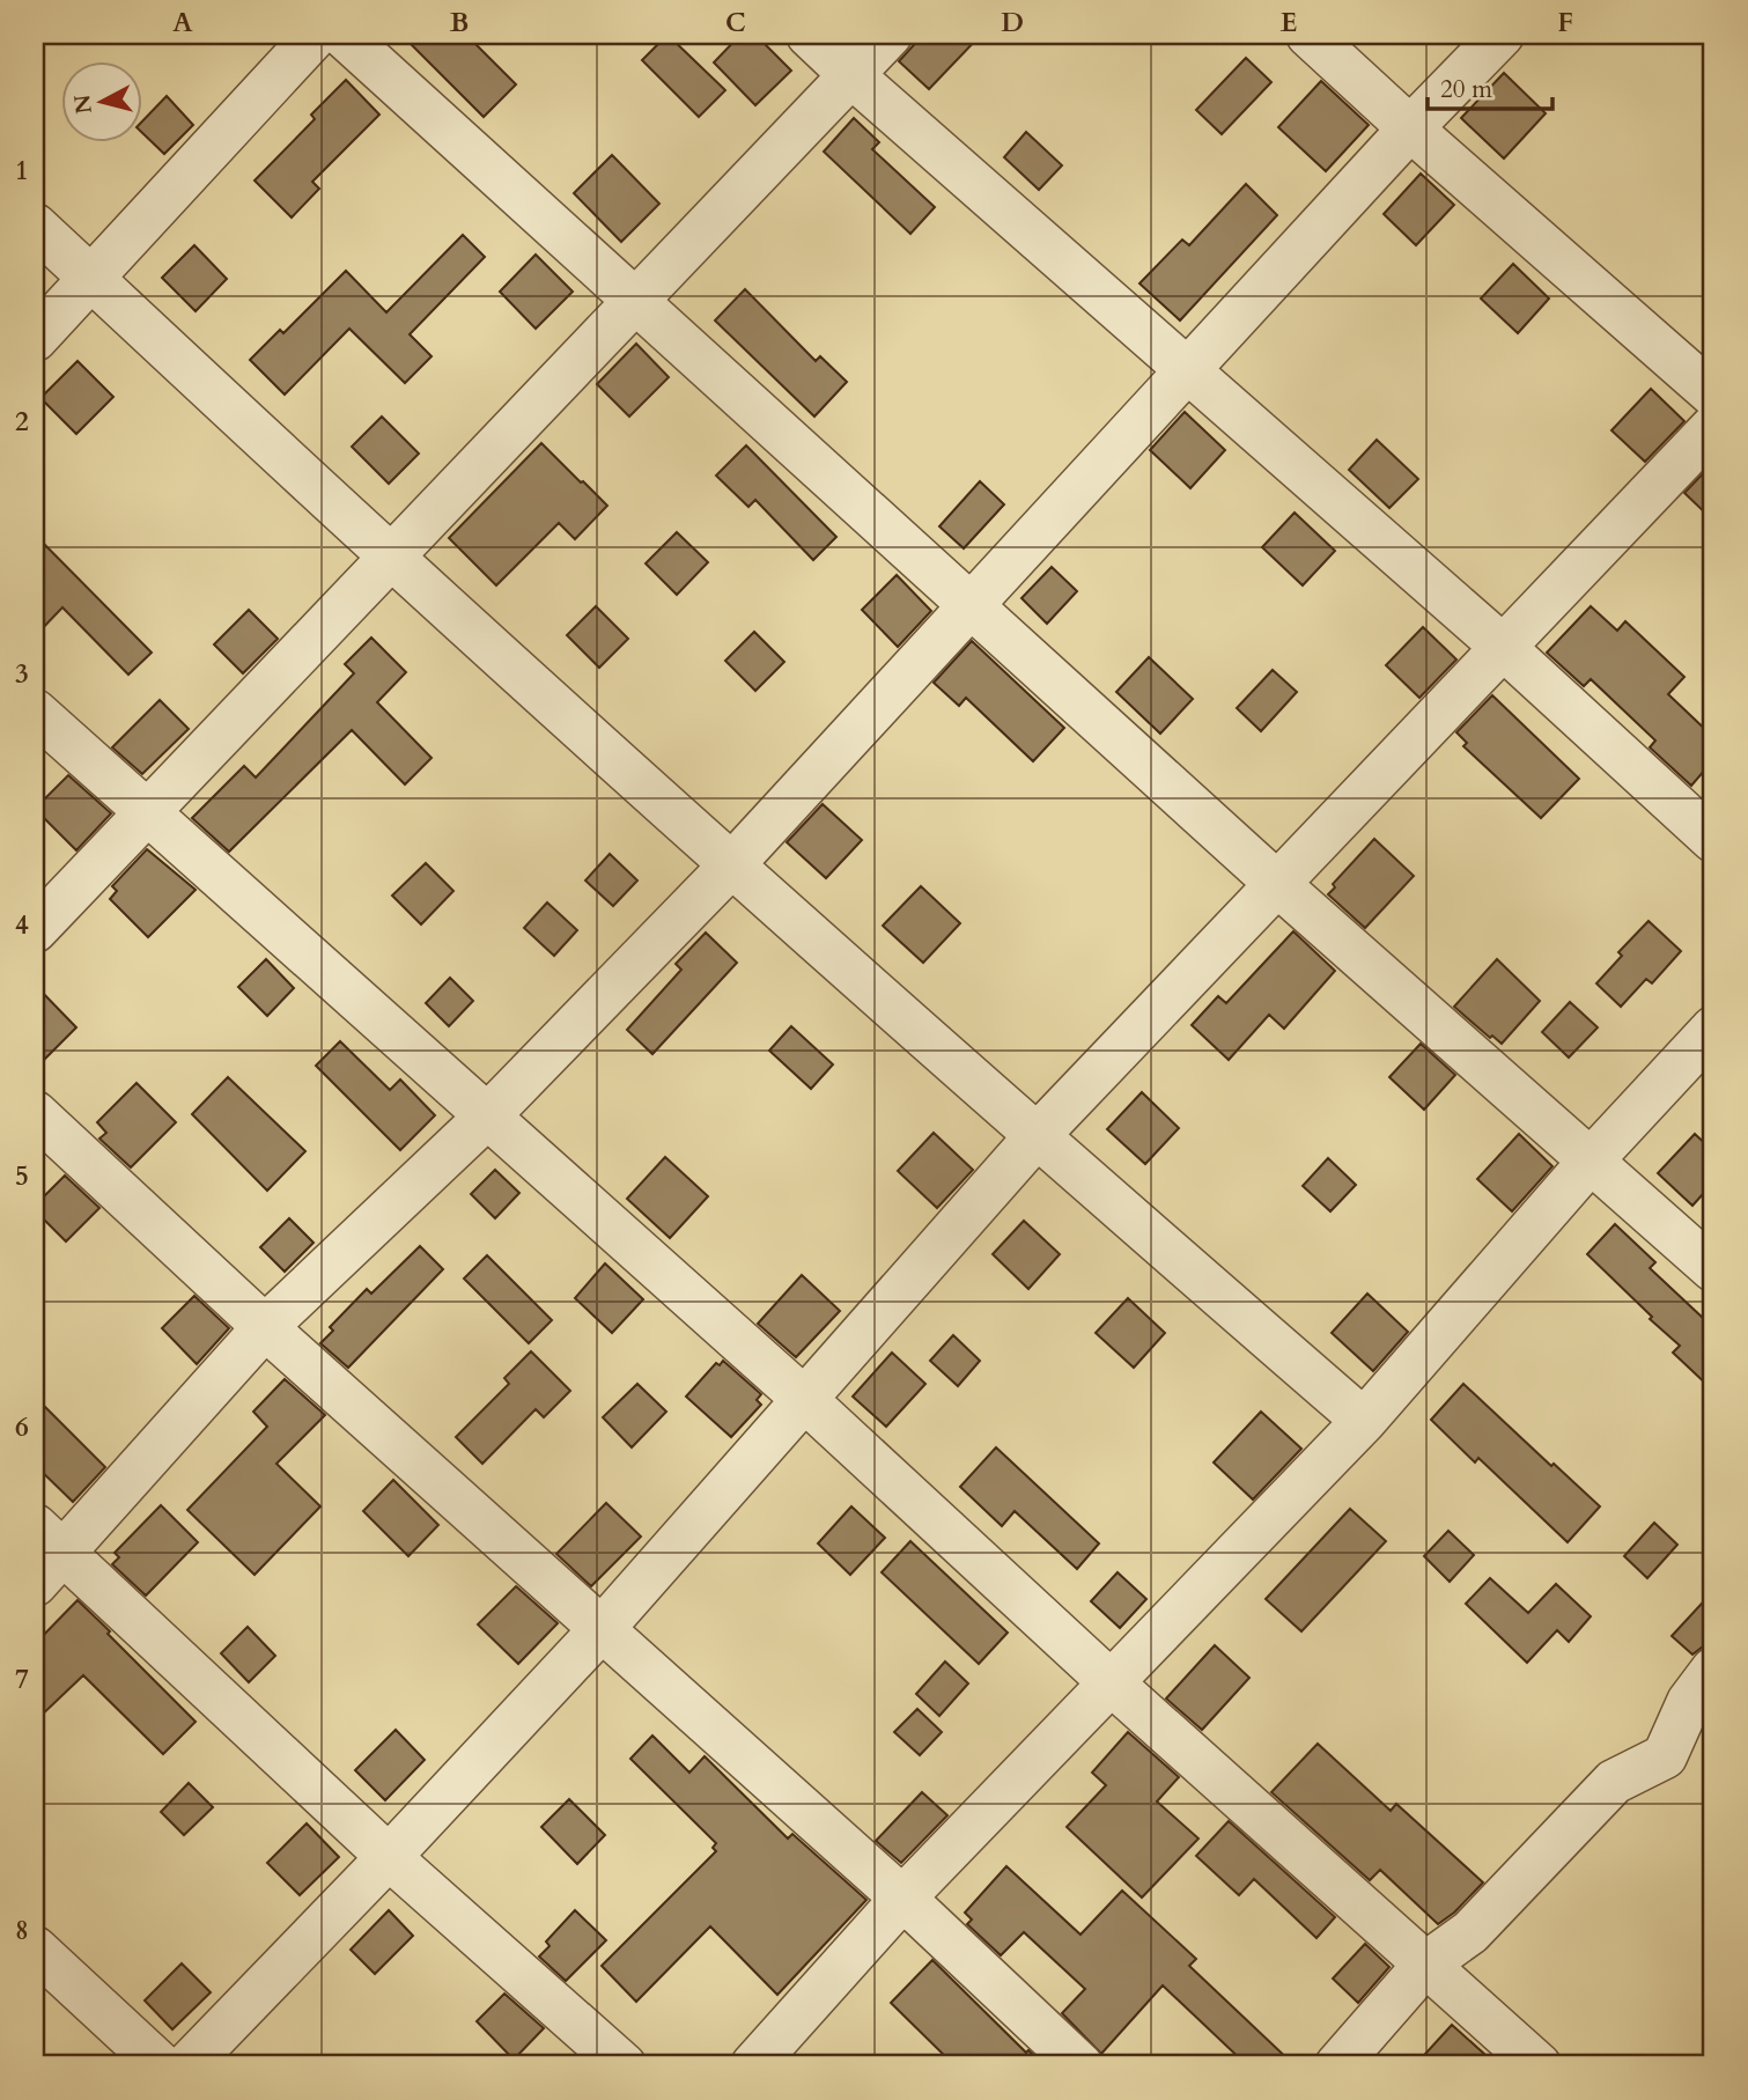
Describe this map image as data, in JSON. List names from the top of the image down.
{
  "scale_bar": "20 m",
  "north": "left",
  "grid": {
    "columns": [
      "A",
      "B",
      "C",
      "D",
      "E",
      "F"
    ],
    "rows": [
      "1",
      "2",
      "3",
      "4",
      "5",
      "6",
      "7",
      "8"
    ]
  }
}
